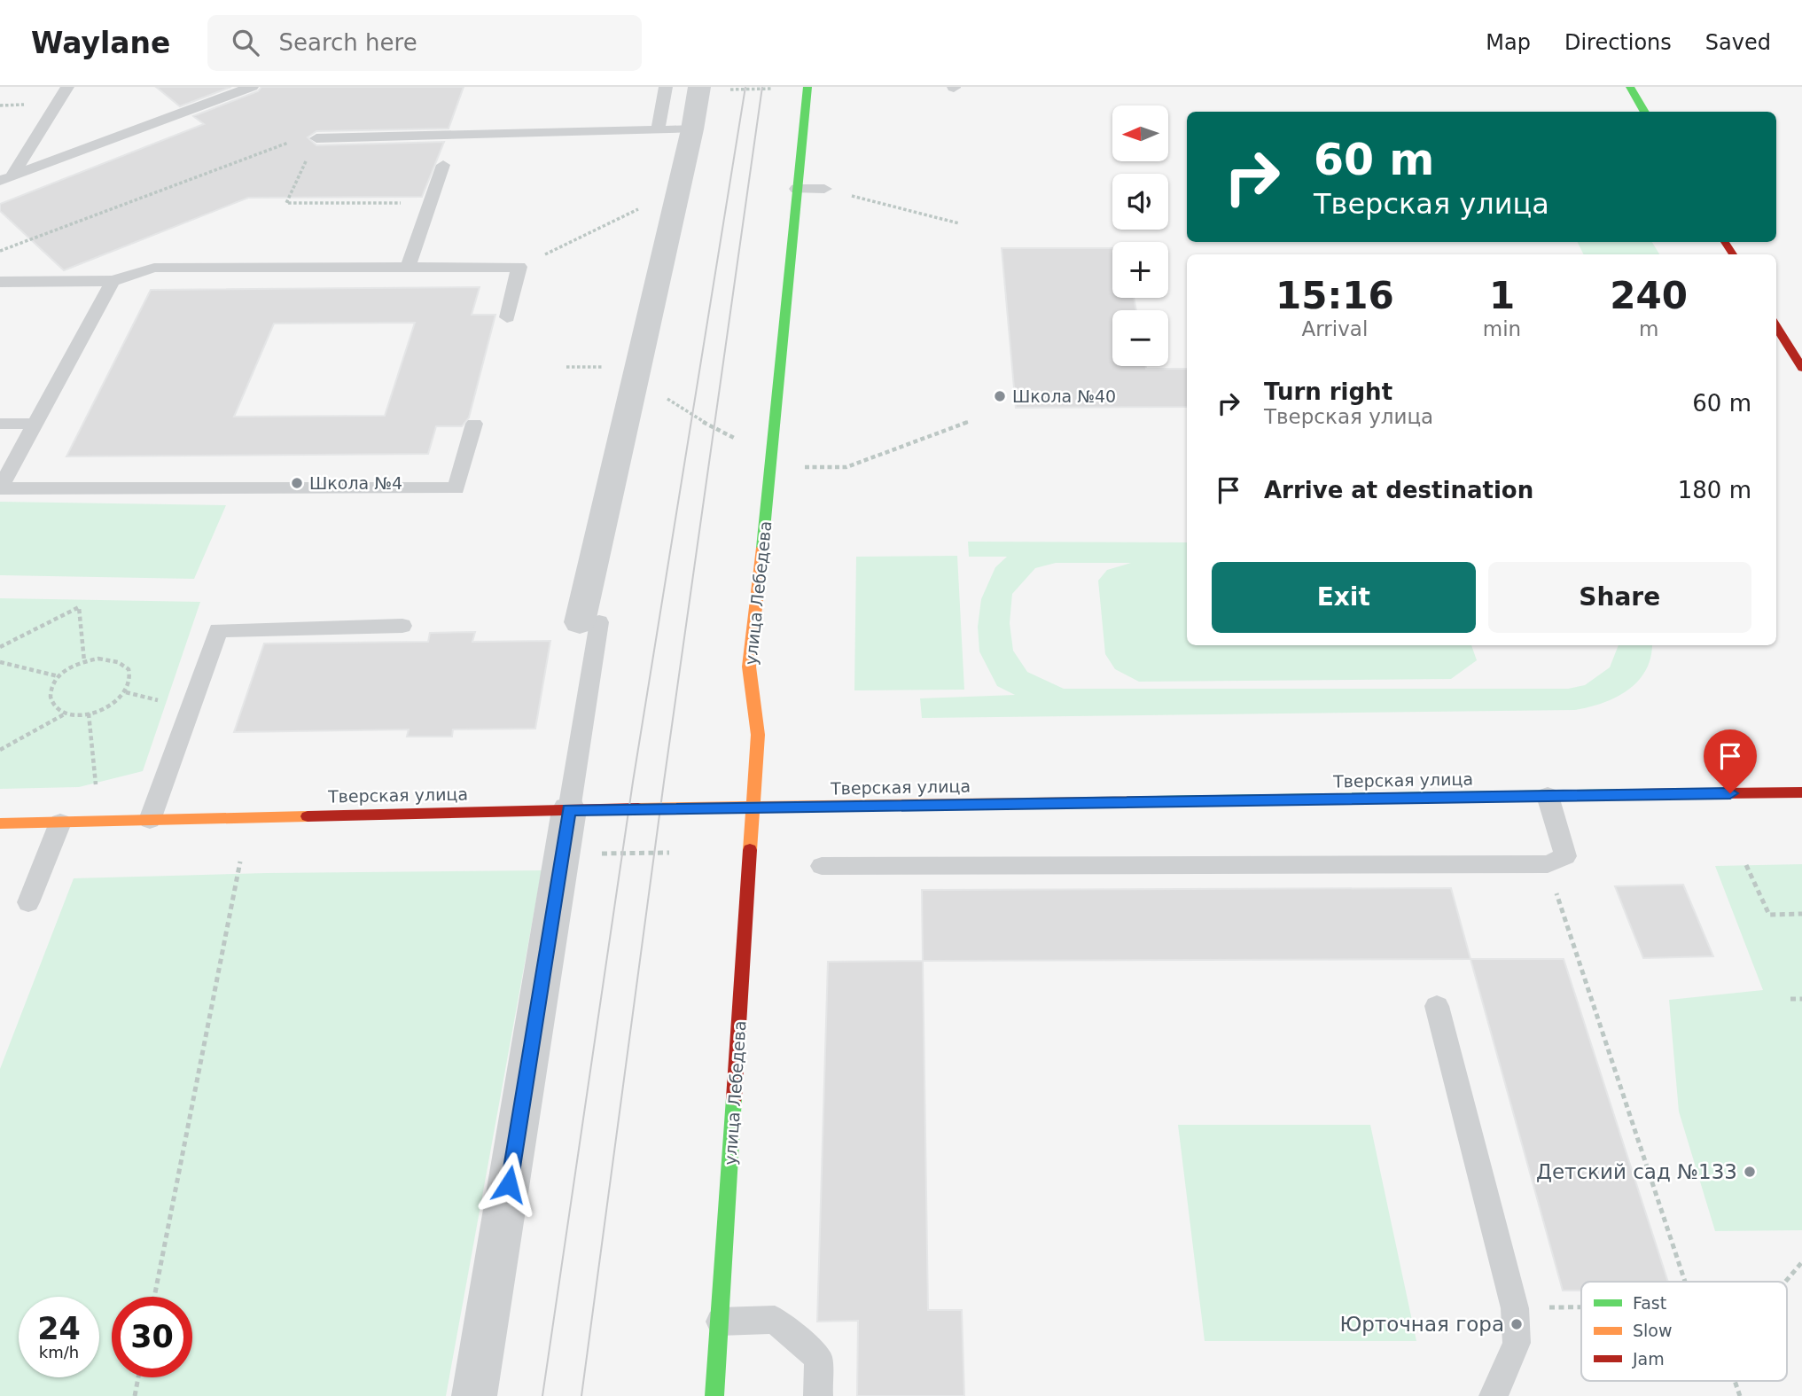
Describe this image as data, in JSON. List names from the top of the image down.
{
  "streets": {
    "street": ["улица Лебедева", "Тверская улица"]
  },
  "crossings": [
    ["улица Лебедева", "Тверская улица"]
  ],
  "places": [
    "Школа №40",
    "Школа №4",
    "Детский сад №133",
    "Юрточная гора"
  ],
  "legend": ["Fast", "Slow", "Jam"],
  "north": "left",
  "page": {
    "header": "Waylane",
    "search": "Search here",
    "nav": ["Map", "Directions", "Saved"],
    "map_buttons": ["+", "−"],
    "turn": ["60 m", "Тверская улица"],
    "eta": [
      "15:16",
      "Arrival",
      "1",
      "min",
      "240",
      "m"
    ],
    "list": [
      {
        "name": "Turn right",
        "note": "Тверская улица",
        "value": "60 m"
      },
      {
        "name": "Arrive at destination",
        "value": "180 m"
      }
    ],
    "buttons": ["Exit", "Share"],
    "speed": "24 km/h",
    "limit": "30"
  }
}
